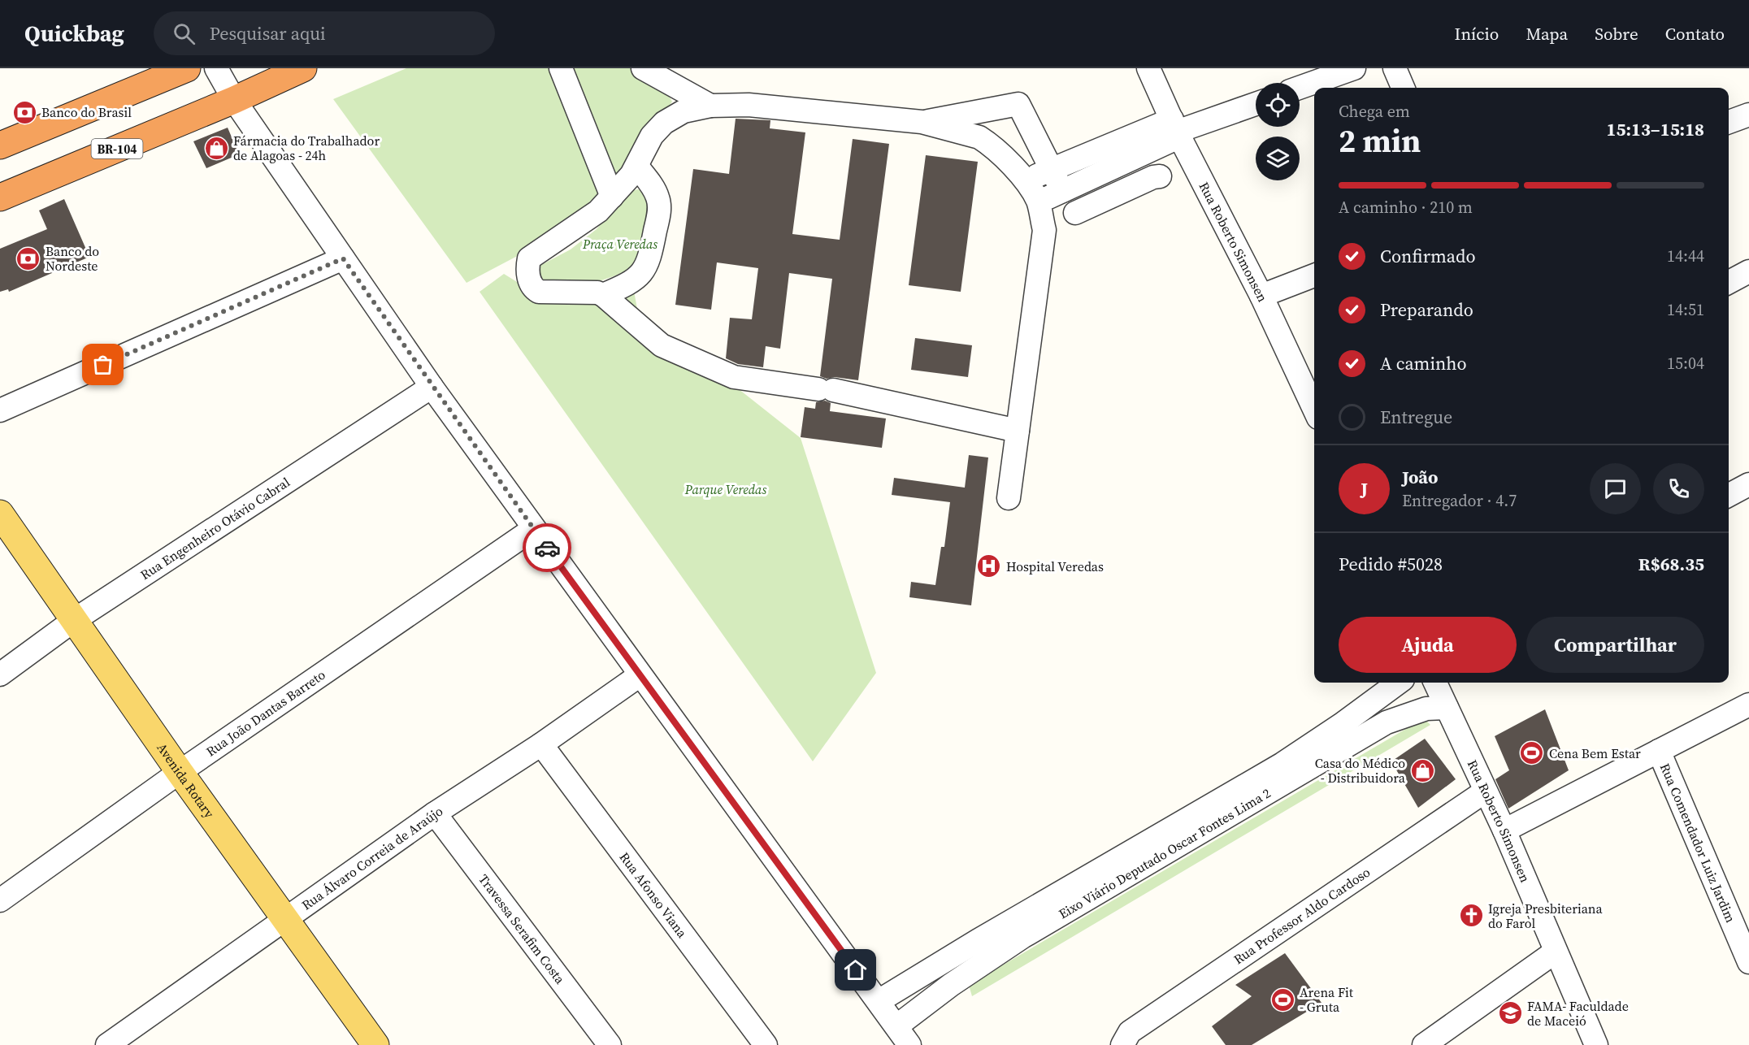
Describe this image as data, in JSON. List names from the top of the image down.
{
  "streets": {
    "highway": ["BR-104"],
    "main road": ["Avenida Rotary"],
    "street": [
      "Rua Roberto Simonsen",
      "Rua Engenheiro Otávio Cabral",
      "Rua João Dantas Barreto",
      "Rua Comendador Luiz Jardim",
      "Eixo Viário Deputado Oscar Fontes Lima 2",
      "Rua Álvaro Correia de Araújo",
      "Rua Afonso Viana",
      "Rua Professor Aldo Cardoso",
      "Travessa Serafim Costa"
    ]
  },
  "crossings": [
    ["Rua Roberto Simonsen", "Eixo Viário Deputado Oscar Fontes Lima 2"],
    ["Rua Roberto Simonsen", "Rua Professor Aldo Cardoso"],
    ["Rua Engenheiro Otávio Cabral", "Avenida Rotary"],
    ["Rua João Dantas Barreto", "Avenida Rotary"],
    ["Avenida Rotary", "Rua Álvaro Correia de Araújo"],
    ["Rua Álvaro Correia de Araújo", "Rua Afonso Viana"],
    ["Rua Álvaro Correia de Araújo", "Travessa Serafim Costa"]
  ],
  "parks": ["Praça Veredas", "Parque Veredas"],
  "places": {
    "bank": ["Banco do Brasil", "Banco do Nordeste"],
    "shop": ["Fármacia do Trabalhador de Alagoas - 24h", "Casa do Médico - Distribuidora"],
    "hospital": ["Hospital Veredas"],
    "sports": ["Cena Bem Estar", "Arena Fit - Gruta"],
    "church": ["Igreja Presbiteriana do Farol"],
    "school or university": ["FAMA- Faculdade de Maceió"]
  },
  "page": {
    "header": "Quickbag",
    "search": "Pesquisar aqui",
    "nav": [
      "Início",
      "Mapa",
      "Sobre",
      "Contato"
    ],
    "heading": ["2 min", "Chega em", "15:13–15:18"],
    "panel": [
      "João",
      "Entregador · 4.7",
      "Pedido #5028",
      "R$68.35"
    ],
    "bar": "A caminho · 210 m",
    "list": [
      ["Confirmado", "14:44"],
      ["Preparando", "14:51"],
      ["A caminho", "15:04"],
      "Entregue"
    ],
    "round": "J",
    "buttons": ["Ajuda", "Compartilhar"]
  }
}
